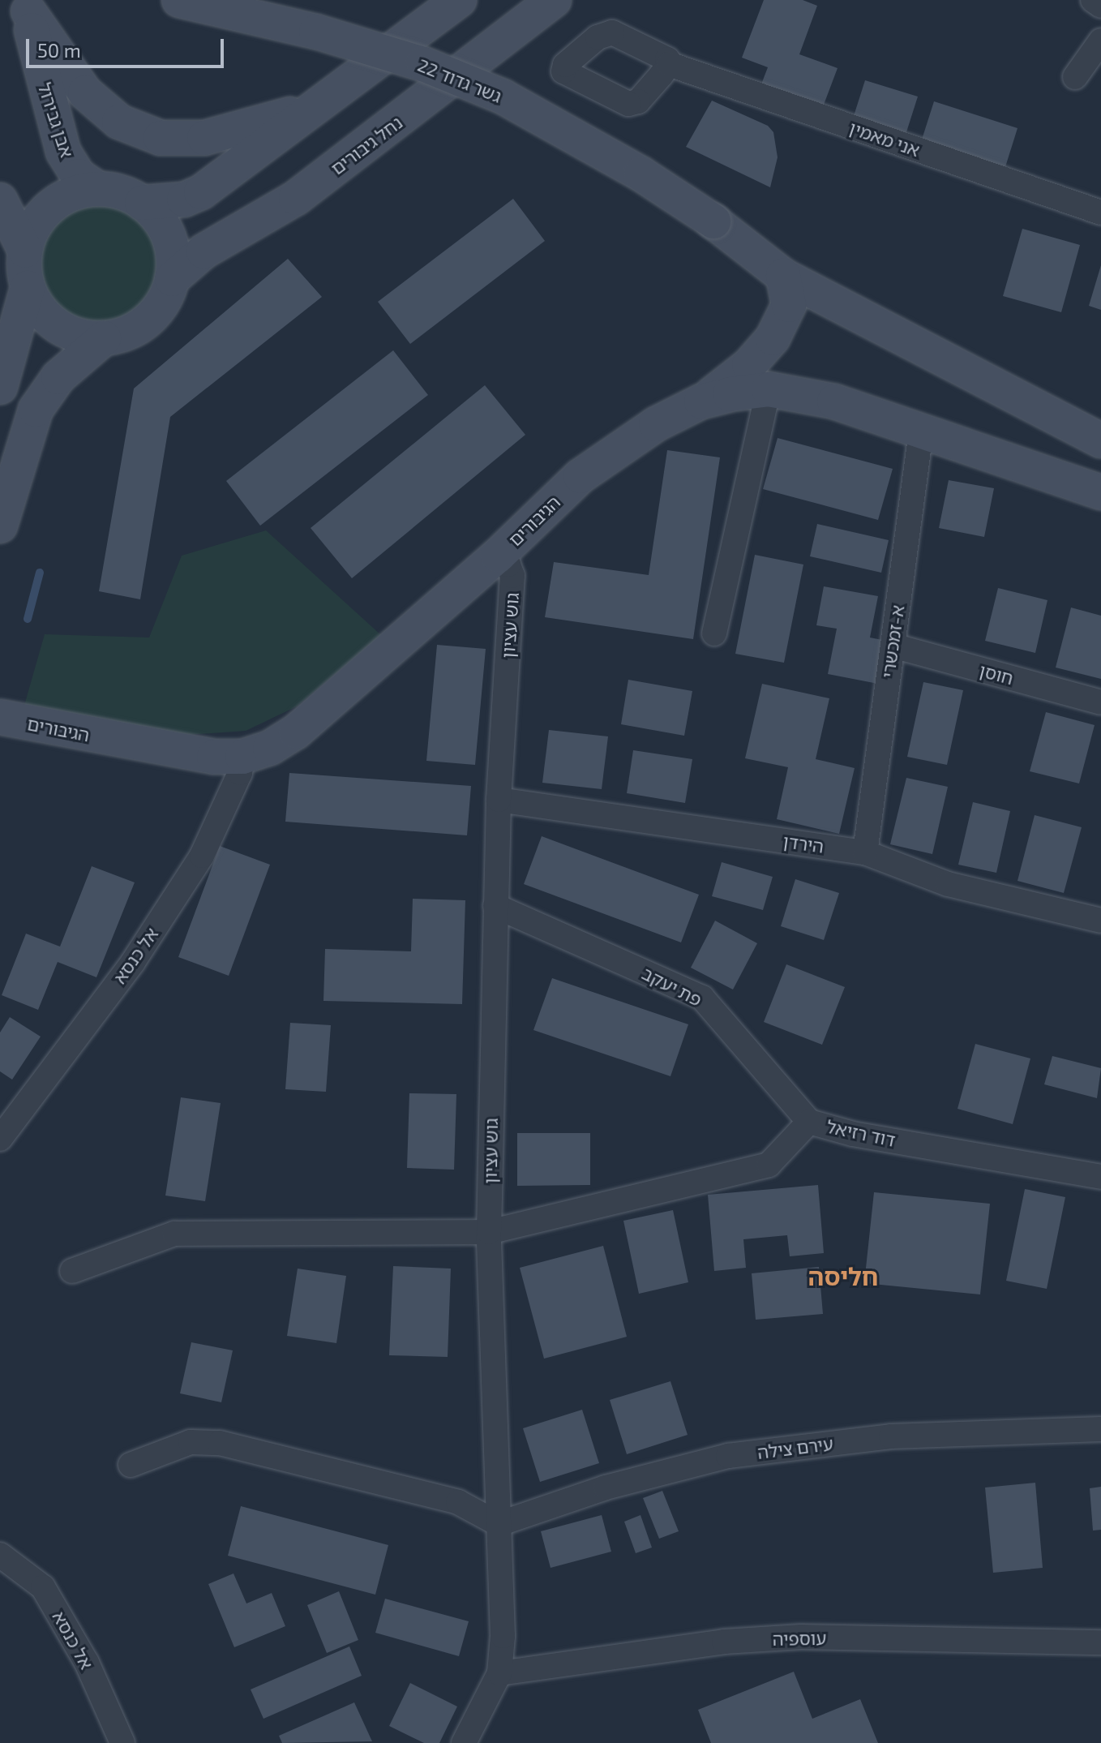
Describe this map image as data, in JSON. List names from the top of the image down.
{
  "streets": {
    "street": [
      "גשר גדוד 22",
      "אבן גבירול",
      "אני מאמין",
      "נחל גיבורים",
      "הגיבורים",
      "גוש עציון",
      "א-זמכשרי",
      "חוסן",
      "הירדן",
      "אל כנסא",
      "פת יעקב",
      "דוד רזיאל",
      "עירם צילה",
      "עוספיה"
    ]
  },
  "crossings": [
    ["אבן גבירול", "נחל גיבורים"],
    ["הגיבורים", "גוש עציון"],
    ["הגיבורים", "א-זמכשרי"],
    ["הגיבורים", "אל כנסא"],
    ["גוש עציון", "הירדן"],
    ["גוש עציון", "פת יעקב"],
    ["גוש עציון", "דוד רזיאל"],
    ["גוש עציון", "עירם צילה"],
    ["גוש עציון", "עוספיה"],
    ["א-זמכשרי", "חוסן"],
    ["א-זמכשרי", "הירדן"],
    ["פת יעקב", "דוד רזיאל"]
  ],
  "districts": ["חליסה"],
  "scale_bar": "50 m"
}
